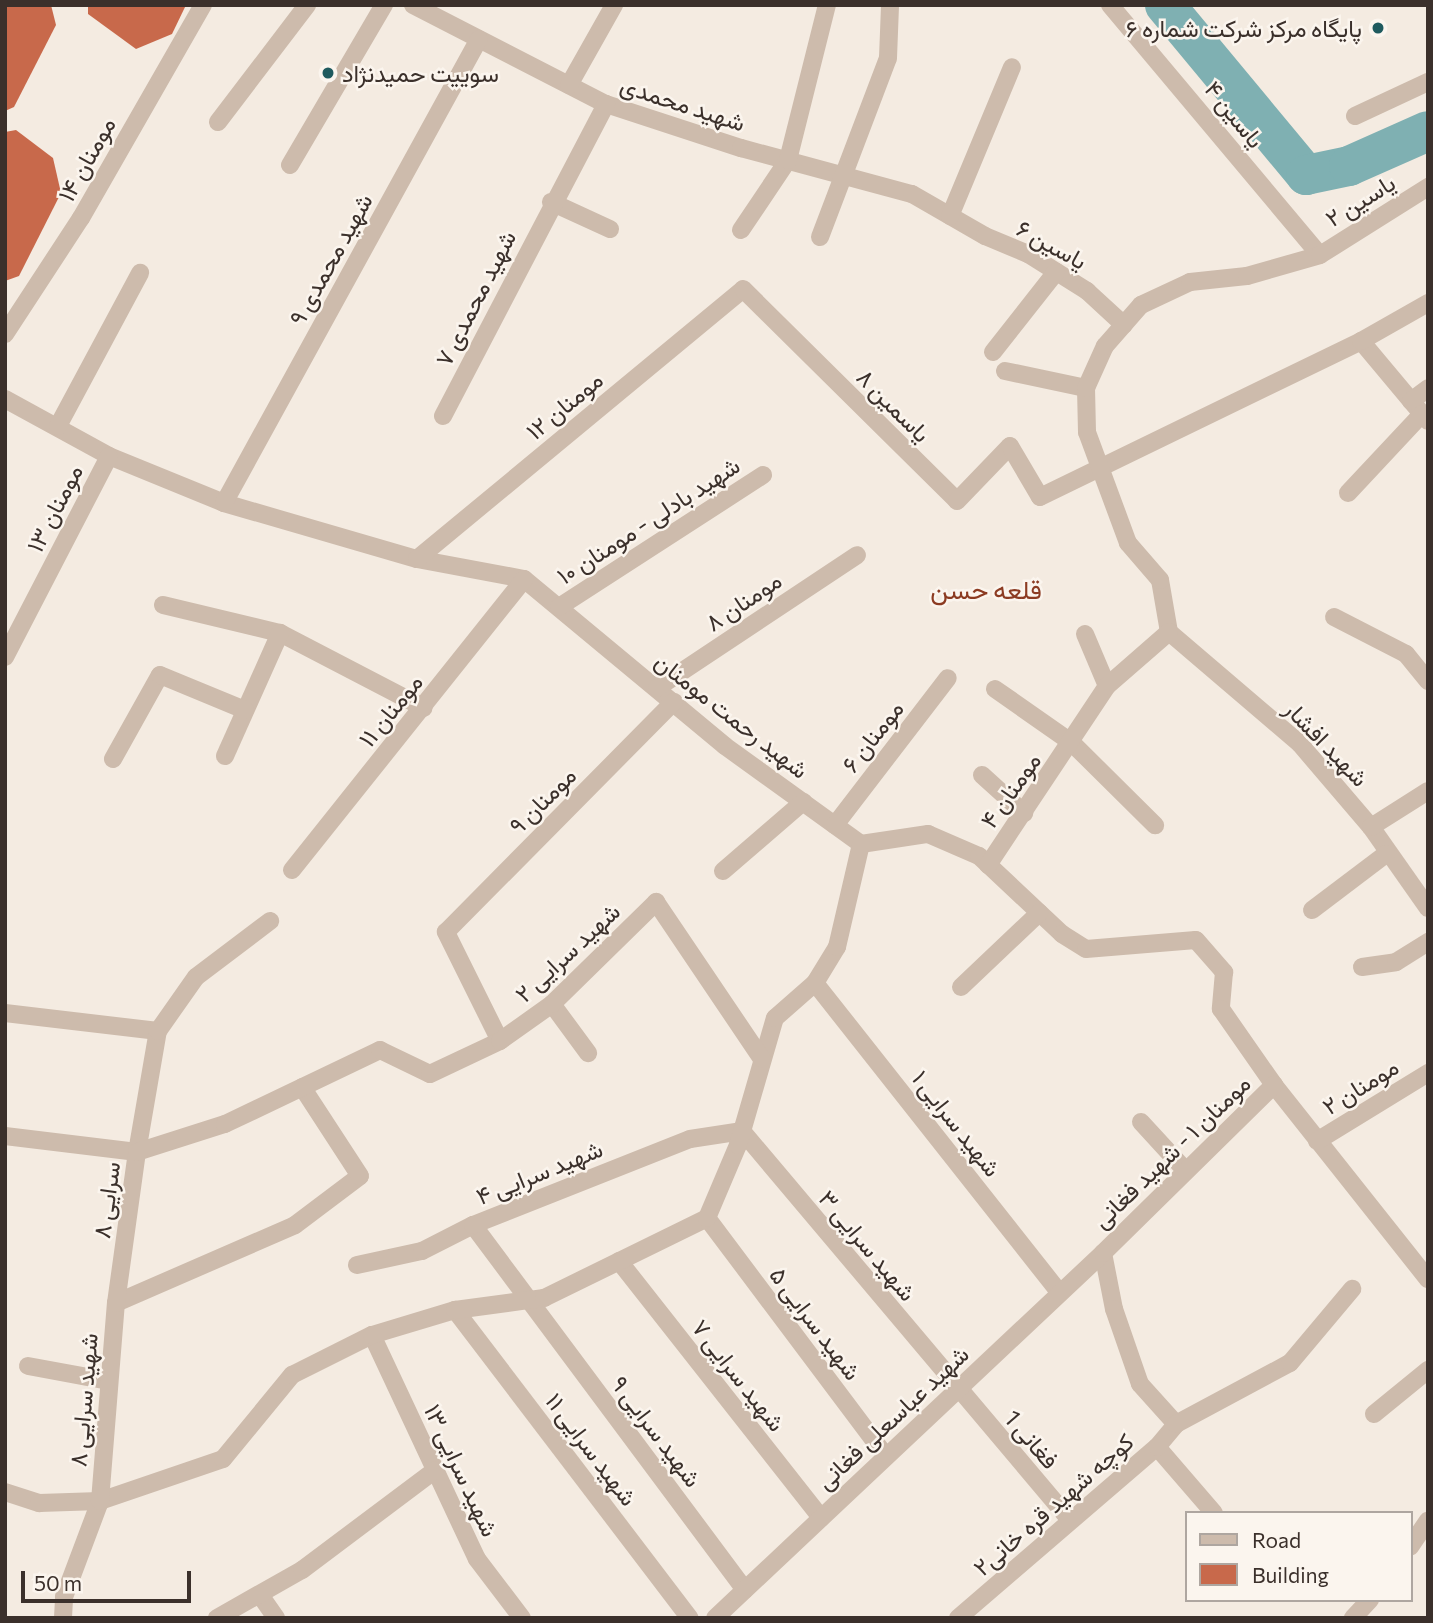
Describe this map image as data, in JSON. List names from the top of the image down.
{
  "streets": {
    "street": [
      "شهید محمدی",
      "یاسین ۴",
      "مومنان ۱۴",
      "یاسین ۲",
      "یاسین ۶",
      "۹ شهید محمدی",
      "شهید محمدی ۷",
      "مومنان ۱۲",
      "یاسمین ۸",
      "مومنان ۱۳",
      "شهید بادلی - مومنان ۱۰",
      "مومنان ۸",
      "مومنان ۱۱",
      "شهید رحمت مومنان",
      "مومنان ۶",
      "شهید افشار",
      "۴ مومنان",
      "مومنان ۹",
      "شهید سرایی ۲",
      "۲ مومنان",
      "شهید سرایی ۱",
      "مومنان ۱ - شهید فغانی",
      "شهید سرایی ۴",
      "سرایی ۸",
      "شهید سرایی ۳",
      "شهید سرایی ۵",
      "شهید سرایی ۷",
      "شهید سرایی ۸",
      "شهید عباسعلی فغانی",
      "شهید سرایی ۹",
      "فغانی 1",
      "شهید سرایی ۱۱",
      "شهید سرایی ۱۳",
      "کوچه شهید قره خانی۲"
    ]
  },
  "crossings": [
    ["شهید محمدی", "یاسین ۶"],
    ["شهید محمدی", "۹ شهید محمدی"],
    ["شهید محمدی", "شهید محمدی ۷"],
    ["یاسین ۴", "یاسین ۲"],
    ["یاسین ۲", "یاسین ۶"],
    ["۹ شهید محمدی", "شهید رحمت مومنان"],
    ["مومنان ۱۲", "یاسمین ۸"],
    ["مومنان ۱۲", "شهید رحمت مومنان"],
    ["مومنان ۱۳", "شهید رحمت مومنان"],
    ["شهید بادلی - مومنان ۱۰", "شهید رحمت مومنان"],
    ["مومنان ۸", "شهید رحمت مومنان"],
    ["مومنان ۱۱", "شهید رحمت مومنان"],
    ["شهید رحمت مومنان", "مومنان ۶"],
    ["شهید رحمت مومنان", "مومنان ۹"],
    ["شهید افشار", "۴ مومنان"],
    ["مومنان ۹", "شهید سرایی ۲"],
    ["شهید سرایی ۲", "سرایی ۸"],
    ["شهید سرایی ۱", "شهید عباسعلی فغانی"],
    ["مومنان ۱ - شهید فغانی", "شهید عباسعلی فغانی"],
    ["شهید سرایی ۴", "شهید سرایی ۳"],
    ["شهید سرایی ۴", "شهید سرایی ۹"],
    ["سرایی ۸", "شهید سرایی ۸"],
    ["شهید سرایی ۳", "شهید عباسعلی فغانی"],
    ["شهید سرایی ۳", "فغانی 1"],
    ["شهید سرایی ۵", "شهید عباسعلی فغانی"],
    ["شهید سرایی ۷", "شهید عباسعلی فغانی"],
    ["شهید عباسعلی فغانی", "شهید سرایی ۹"],
    ["شهید عباسعلی فغانی", "فغانی 1"],
    ["فغانی 1", "کوچه شهید قره خانی۲"]
  ],
  "districts": ["قلعه حسن"],
  "places": ["پایگاه مرکز شرکت شماره ۶", "سوییت حمیدنژاد"],
  "legend": ["Road", "Building"],
  "scale_bar": "50 m"
}
